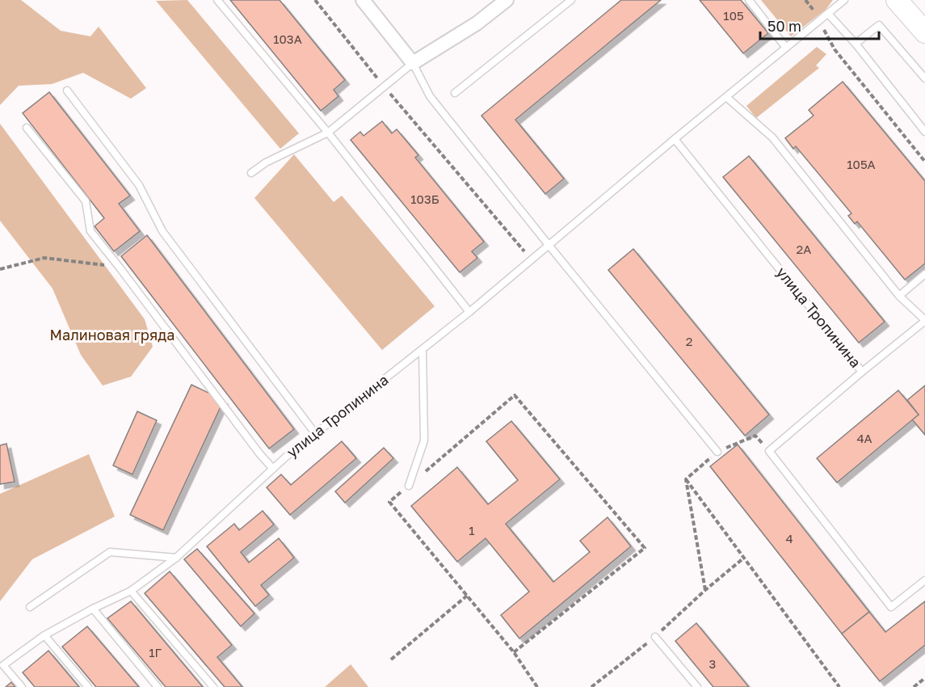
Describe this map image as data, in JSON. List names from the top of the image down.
{
  "streets": {
    "lane": ["улица Тропинина"]
  },
  "parks": ["Малиновая гряда"],
  "house_numbers": [
    "105",
    "103А",
    "105А",
    "103Б",
    "2А",
    "2",
    "4А",
    "1",
    "4",
    "1Г",
    "3"
  ],
  "scale_bar": "50 m"
}
